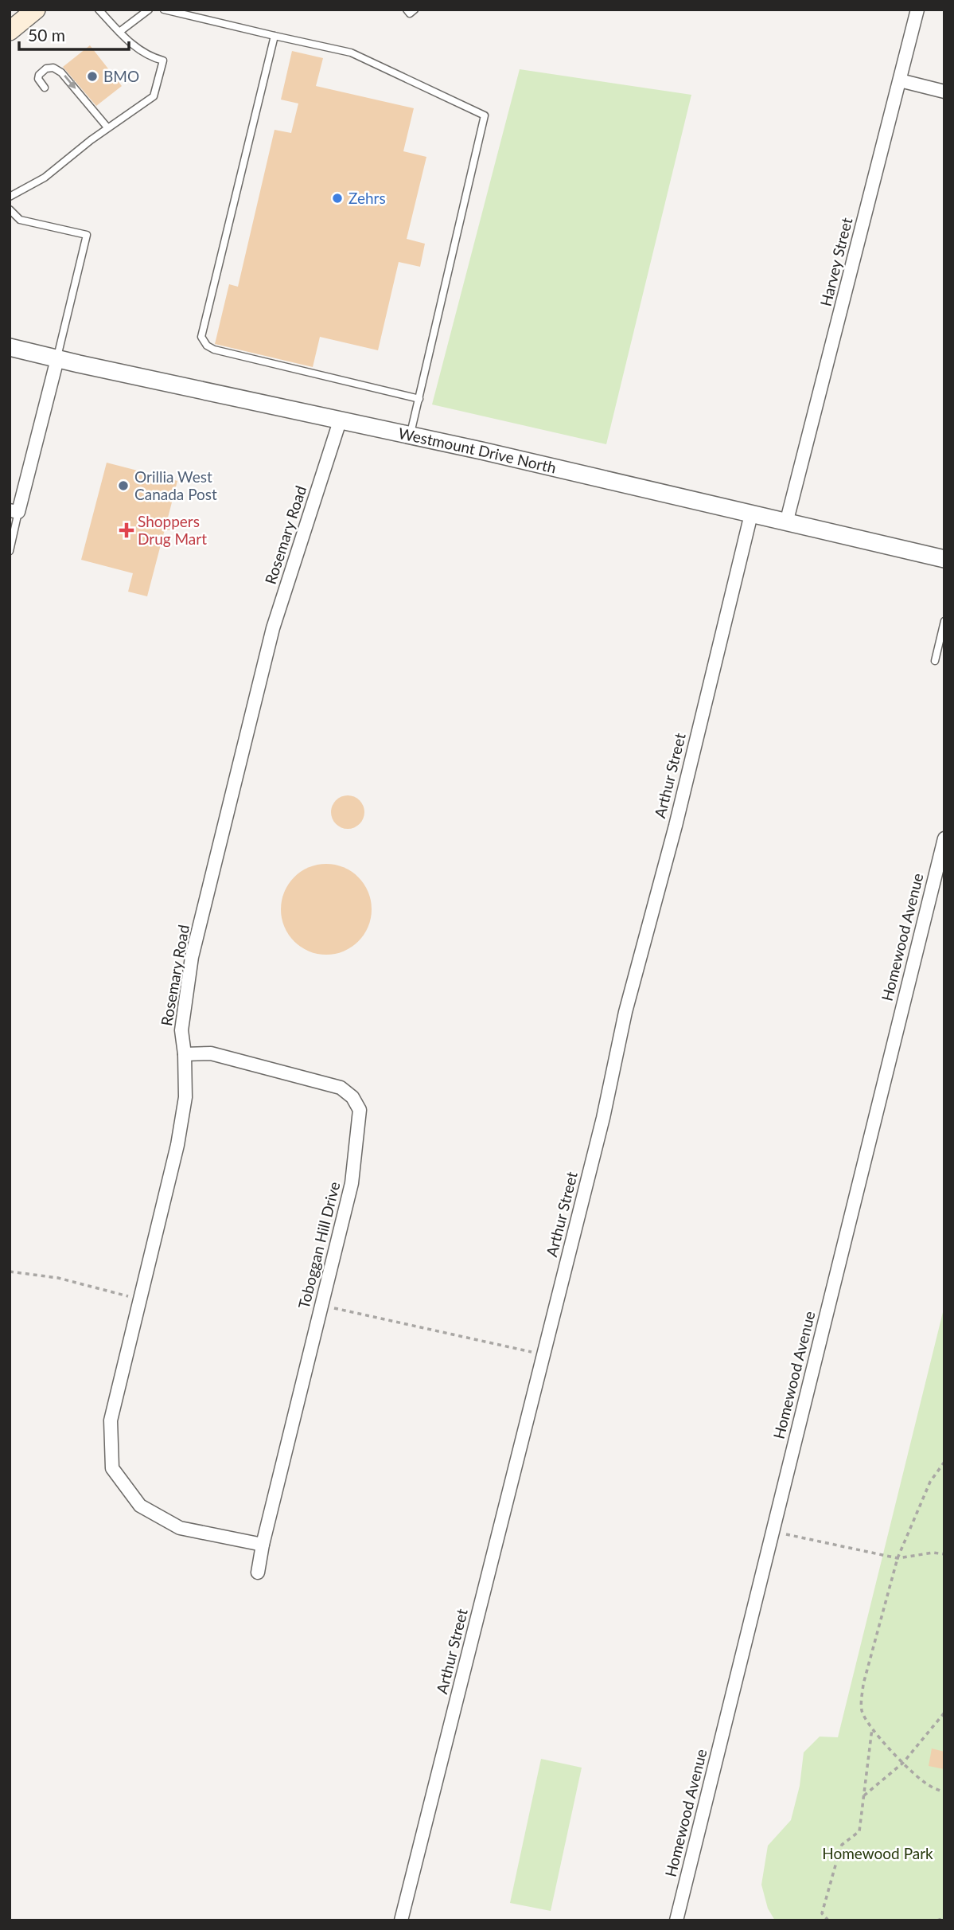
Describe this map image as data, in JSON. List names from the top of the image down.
{
  "streets": {
    "street": [
      "Harvey Street",
      "Westmount Drive North",
      "Rosemary Road",
      "Arthur Street",
      "Homewood Avenue",
      "Toboggan Hill Drive"
    ]
  },
  "crossings": [
    ["Harvey Street", "Westmount Drive North"],
    ["Westmount Drive North", "Rosemary Road"],
    ["Westmount Drive North", "Arthur Street"],
    ["Rosemary Road", "Toboggan Hill Drive"]
  ],
  "parks": ["Homewood Park"],
  "places": {
    "other": ["BMO", "Zehrs", "Orillia West Canada Post"],
    "health": ["Shoppers Drug Mart"]
  },
  "scale_bar": "50 m"
}
